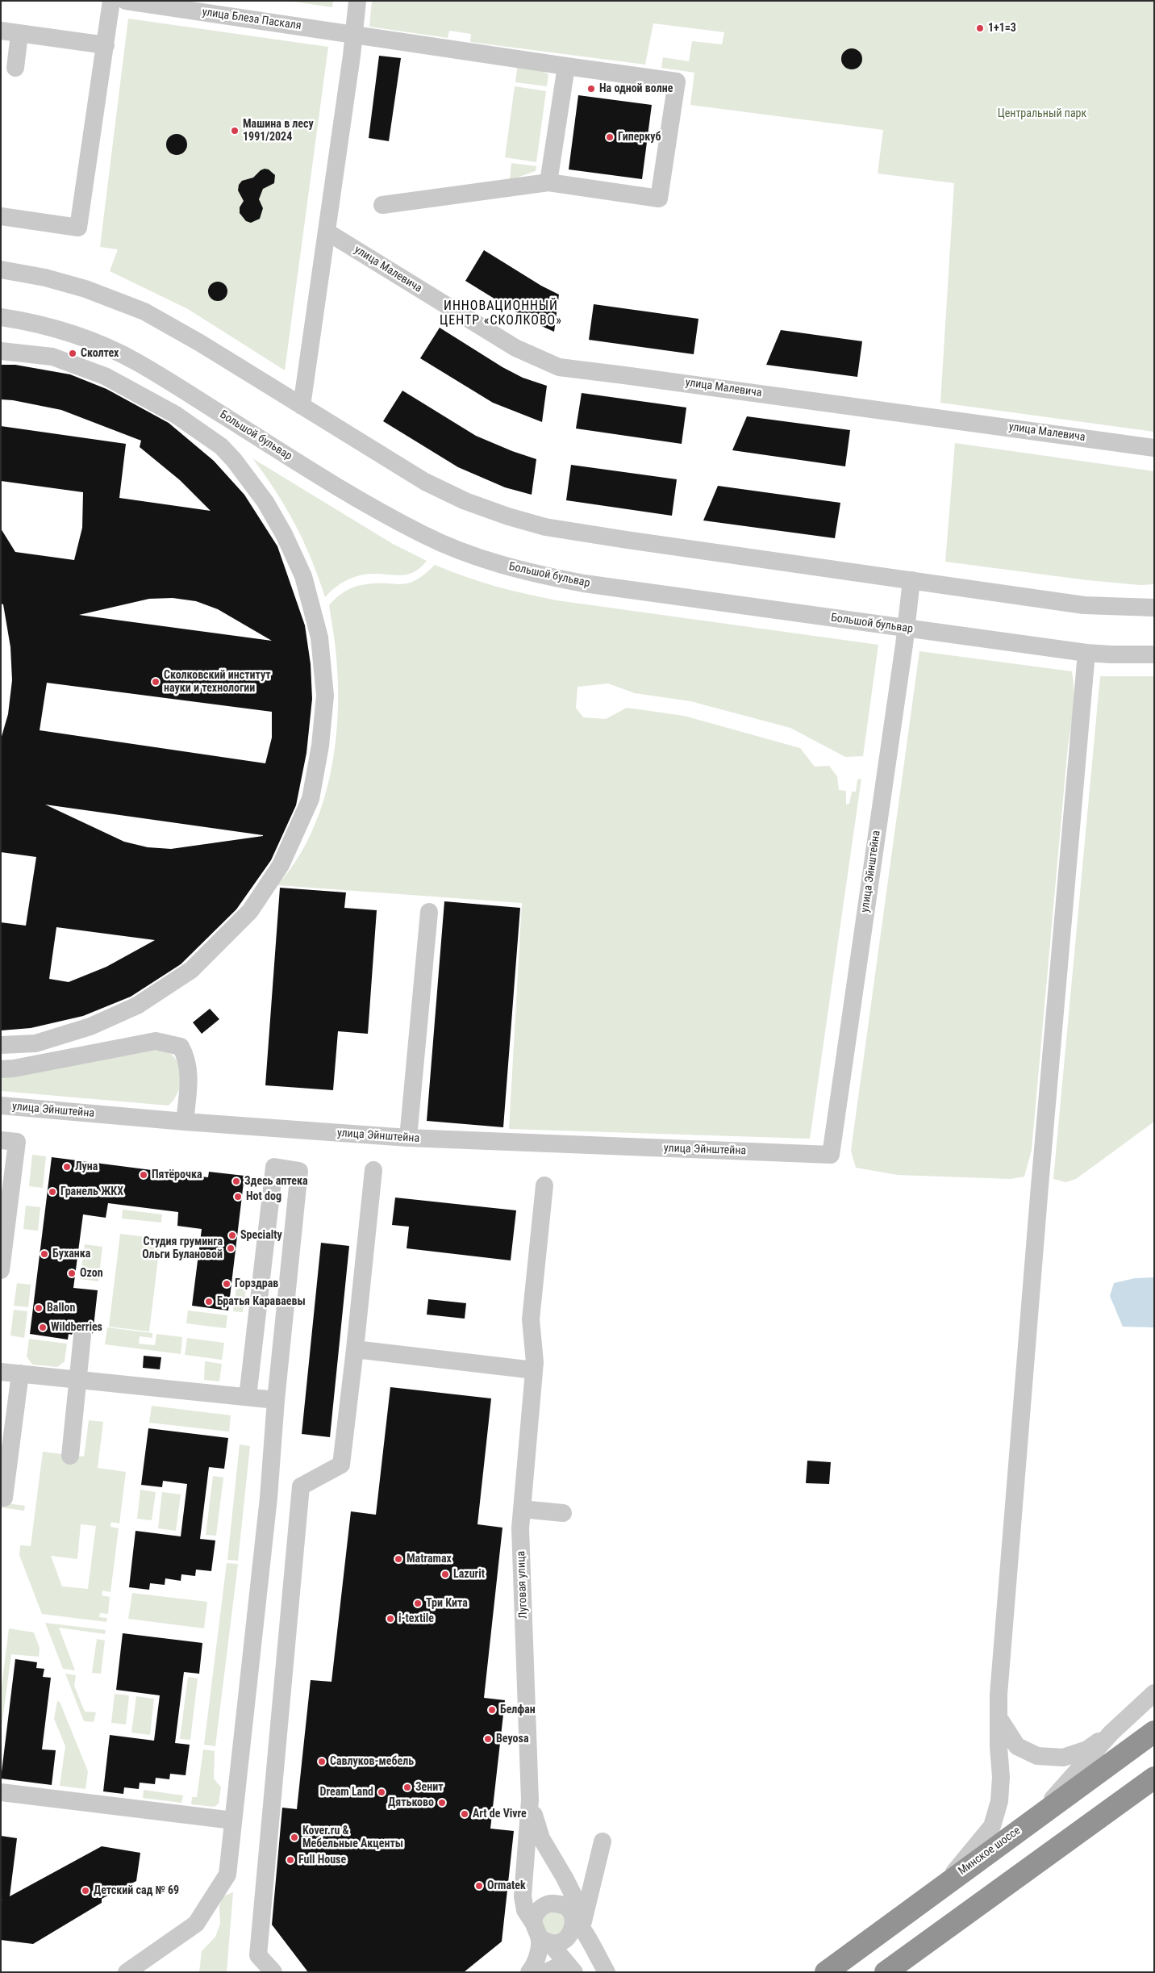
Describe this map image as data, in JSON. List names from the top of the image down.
{
  "streets": {
    "highway": ["Минское шоссе"],
    "street": [
      "улица Блеза Паскаля",
      "улица Малевича",
      "Большой бульвар",
      "улица Эйнштейна",
      "Луговая улица"
    ]
  },
  "crossings": [
    ["Большой бульвар", "улица Эйнштейна"]
  ],
  "districts": ["ИННОВАЦИОННЫЙ ЦЕНТР «СКОЛКОВО»"],
  "parks": ["Центральный парк"],
  "places": [
    "1+1=3",
    "На одной волне",
    "Машина в лесу 1991/2024",
    "Гиперкуб",
    "Сколтех",
    "Сколковский институт науки и технологии",
    "Луна",
    "Пятёрочка",
    "Здесь аптека",
    "Гранель ЖКХ",
    "Hot dog",
    "Specialty",
    "Студия груминга Ольги Булановой",
    "Буханка",
    "Ozon",
    "Горздрав",
    "Братья Караваевы",
    "Ballon",
    "Wildberries",
    "Matramax",
    "Lazurit",
    "Три Кита",
    "i-textile",
    "Белфан",
    "Beyosa",
    "Савлуков-мебель",
    "Зенит",
    "Dream Land",
    "Дятьково",
    "Art de Vivre",
    "Kover.ru & Мебельные Акценты",
    "Full House",
    "Ormatek",
    "Детский сад № 69"
  ]
}
